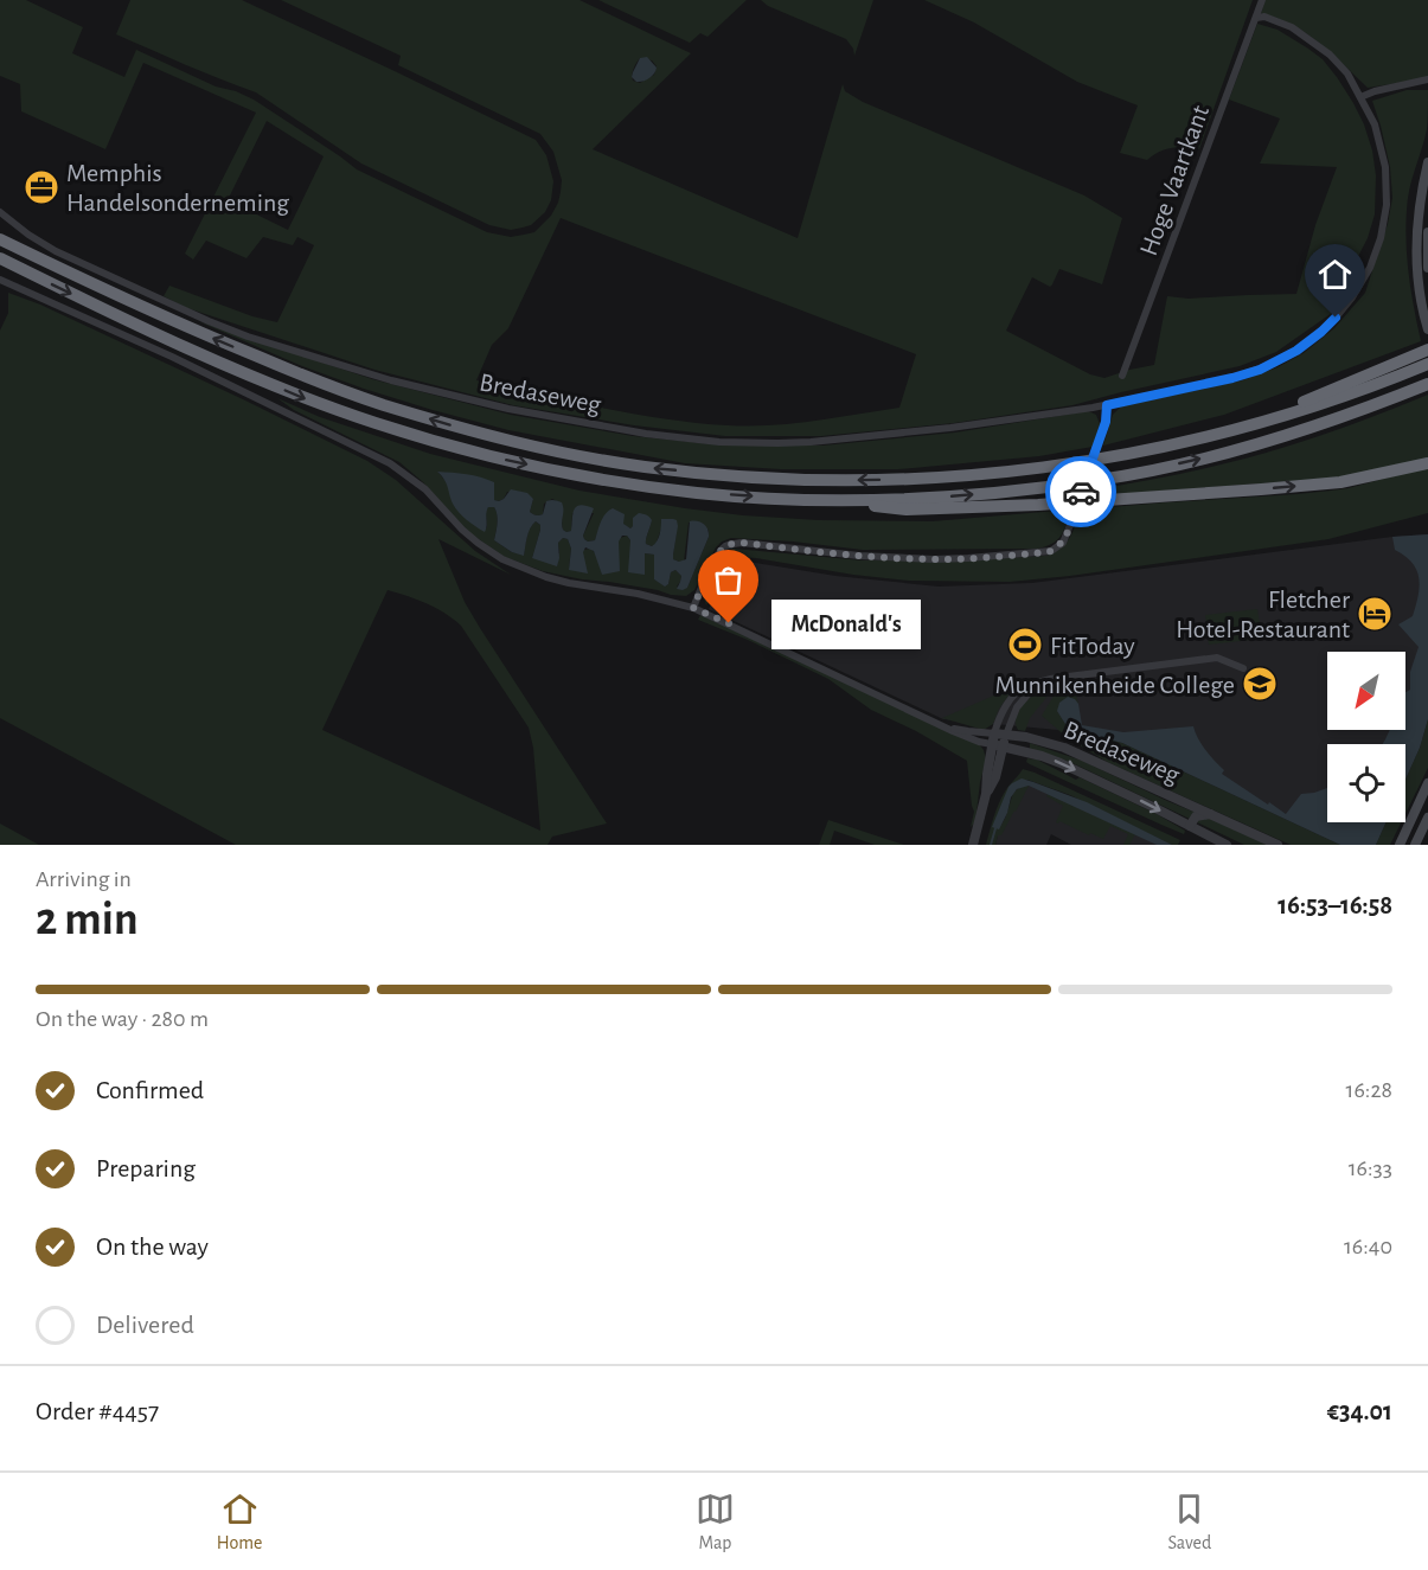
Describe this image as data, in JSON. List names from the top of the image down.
{
  "streets": {
    "street": ["Hoge Vaartkant", "Bredaseweg"]
  },
  "crossings": [
    ["Hoge Vaartkant", "Bredaseweg"]
  ],
  "places": {
    "office": ["Memphis Handelsonderneming"],
    "hotel": ["Fletcher Hotel-Restaurant"],
    "other": ["McDonald's"],
    "sports": ["FitToday"],
    "school or university": ["Munnikenheide College"]
  },
  "north": "bottom left",
  "page": {
    "bubble": "McDonald's",
    "heading": ["2 min", "Arriving in", "16:53–16:58"],
    "panel": ["Order #4457", "€34.01"],
    "bar": "On the way · 280 m",
    "list": [
      ["Confirmed", "16:28"],
      ["Preparing", "16:33"],
      ["On the way", "16:40"],
      "Delivered"
    ],
    "tabs": ["Home", "Map", "Saved"]
  }
}
